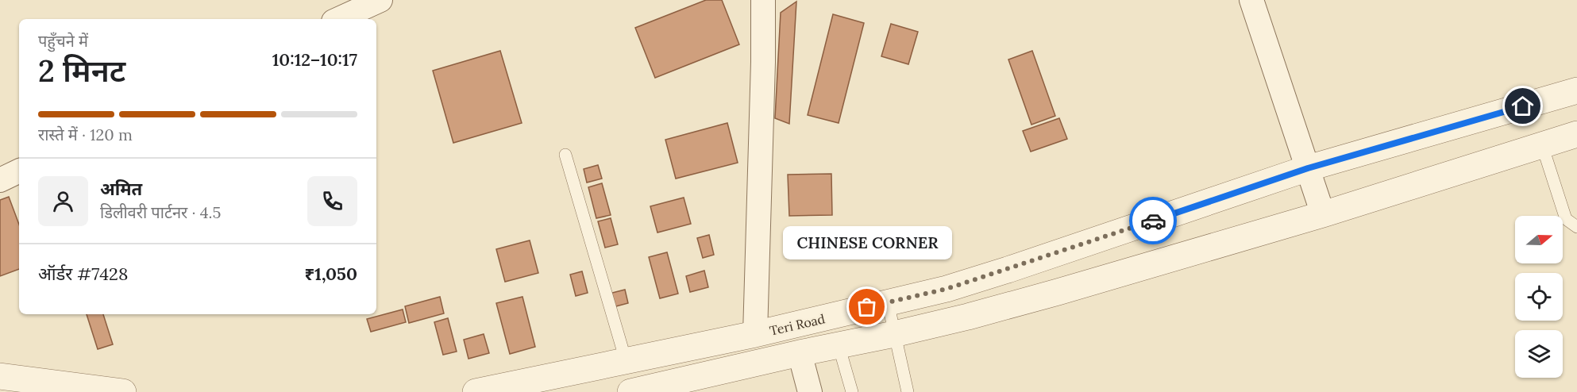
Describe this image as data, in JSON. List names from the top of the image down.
{
  "streets": {
    "street": ["Teri Road"]
  },
  "places": ["CHINESE CORNER"],
  "north": "right",
  "page": {
    "heading": ["2 मिनट", "पहुँचने में", "10:12–10:17"],
    "panel": [
      "अमित",
      "डिलीवरी पार्टनर · 4.5",
      "ऑर्डर #7428",
      "₹1,050"
    ],
    "bar": "रास्ते में · 120 m",
    "bubble": "CHINESE CORNER"
  }
}
